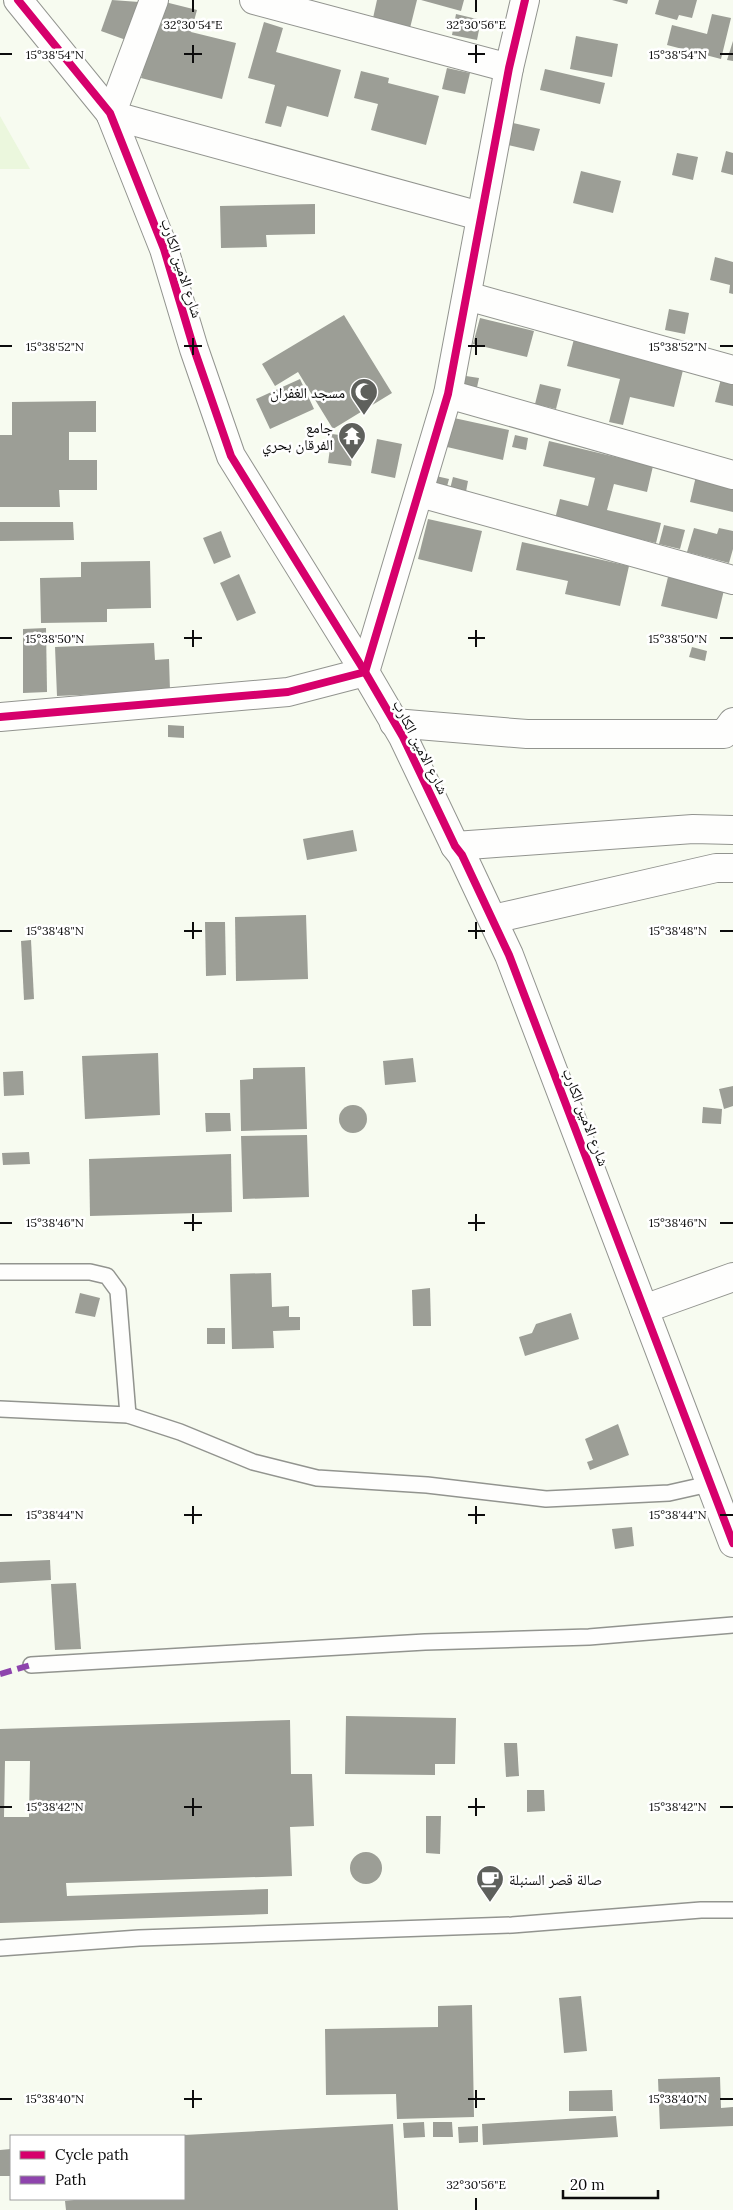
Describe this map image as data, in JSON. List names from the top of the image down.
{
  "streets": {
    "street": ["شارع الامين الكارب"]
  },
  "places": {
    "mosque": ["مسجد الغفران"],
    "temple": ["جامع الفرقان بحري"],
    "cafe": ["صالة قصر السنبلة"]
  },
  "legend": ["Cycle path", "Path"],
  "scale_bar": "20 m",
  "coordinates": [
    "32°30'54\"E",
    "32°30'56\"E",
    "15°38'54\"N",
    "15°38'52\"N",
    "15°38'50\"N",
    "15°38'48\"N",
    "15°38'46\"N",
    "15°38'44\"N",
    "15°38'42\"N",
    "15°38'40\"N"
  ]
}
